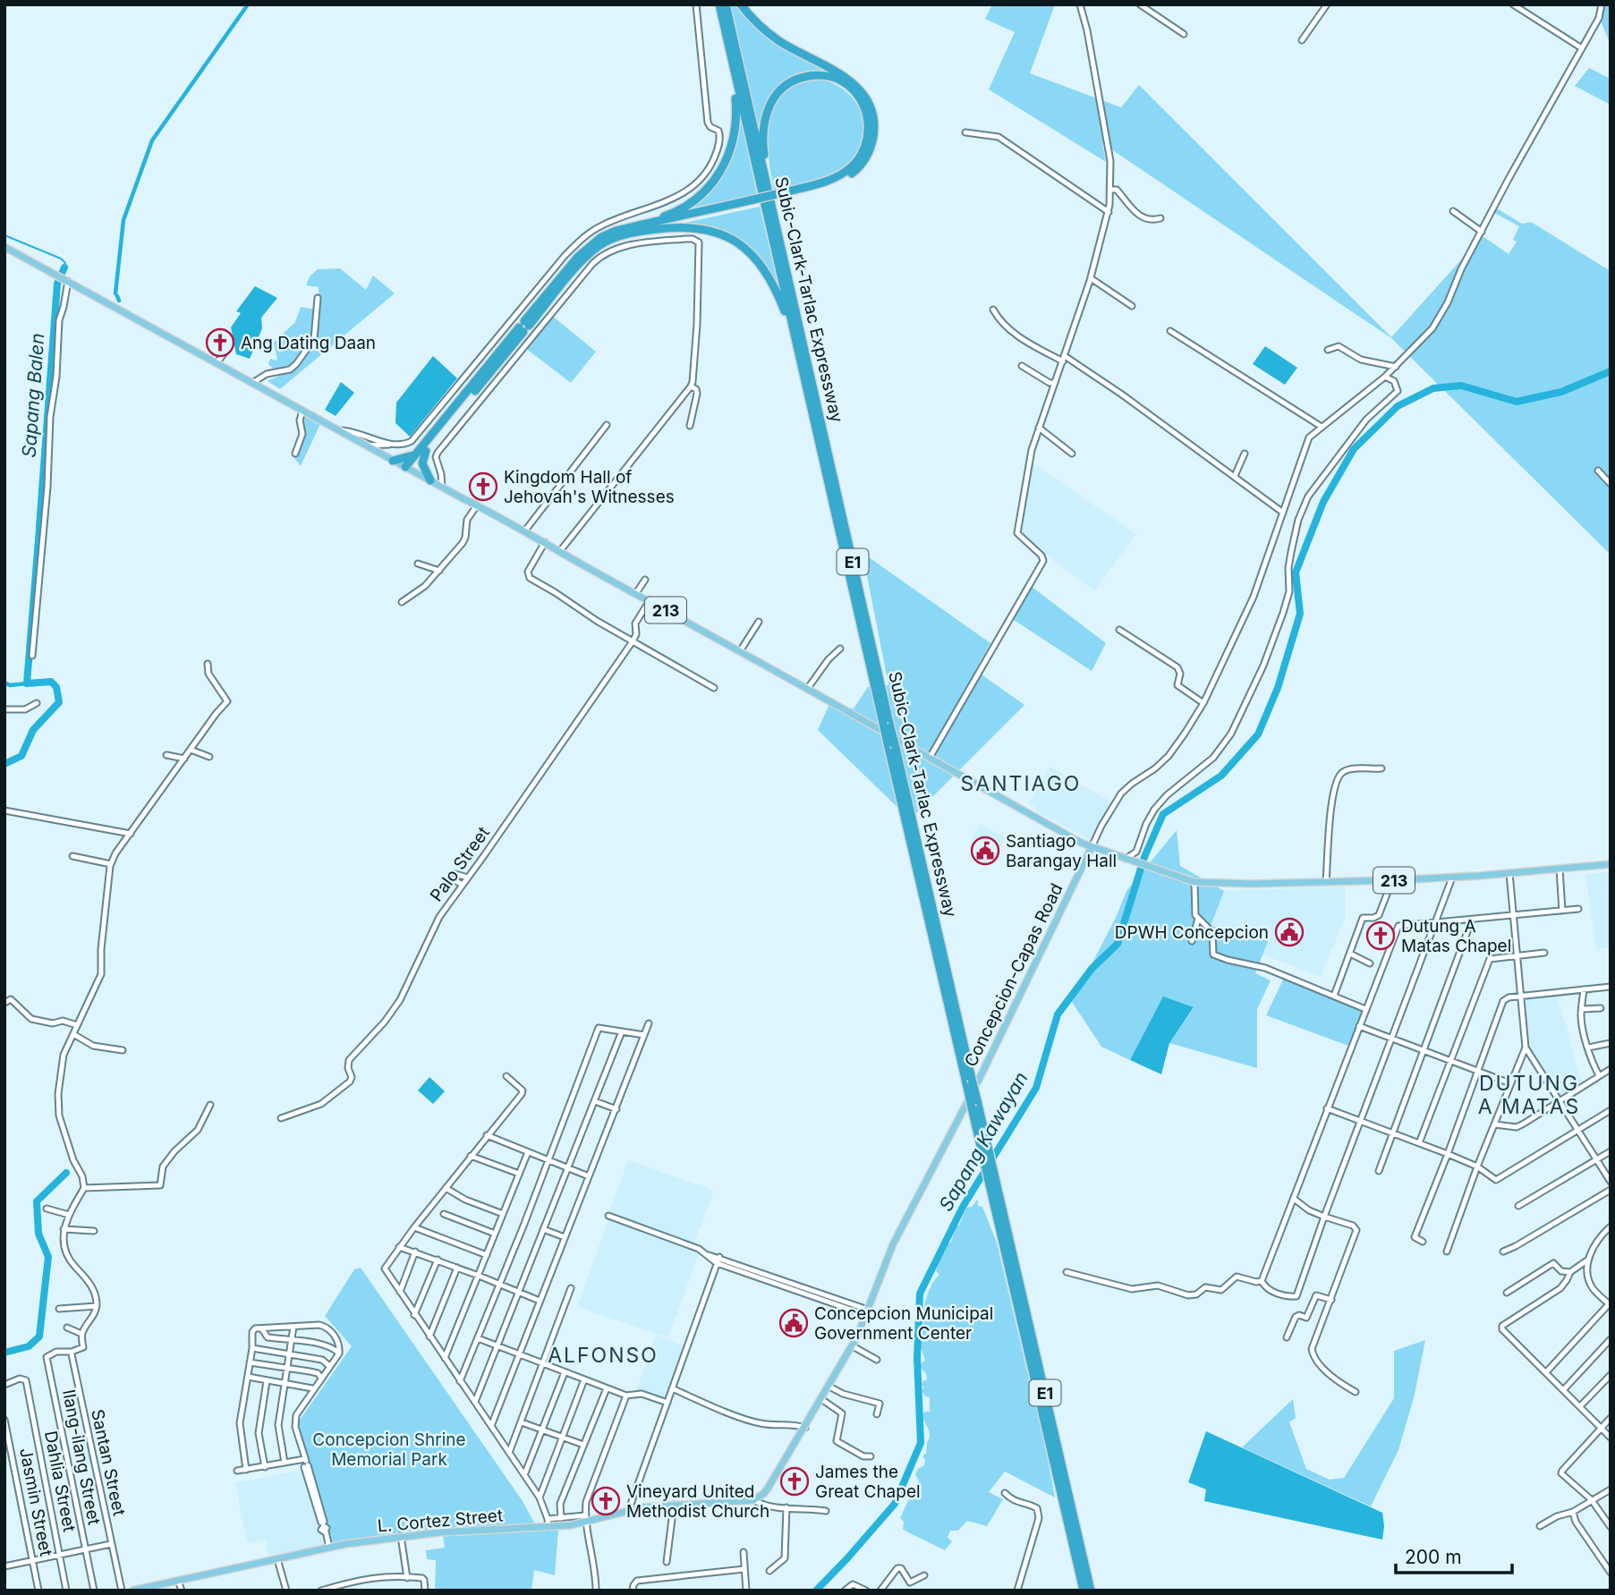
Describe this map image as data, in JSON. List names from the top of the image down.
{
  "streets": {
    "highway": ["Subic-Clark-Tarlac Expressway", "E1"],
    "main road": ["213", "Concepcion-Capas Road", "L. Cortez Street"],
    "street": [
      "Palo Street",
      "Ilang-ilang Street",
      "Santan Street",
      "Dahlia Street",
      "Jasmin Street"
    ]
  },
  "crossings": [
    ["Subic-Clark-Tarlac Expressway", "213"],
    ["Subic-Clark-Tarlac Expressway", "Concepcion-Capas Road"],
    ["213", "Palo Street"],
    ["213", "Concepcion-Capas Road"],
    ["Ilang-ilang Street", "Santan Street"]
  ],
  "districts": ["SANTIAGO", "DUTUNG A MATAS", "ALFONSO"],
  "water": ["Sapang Balen", "Sapang Kawayan"],
  "parks": ["Concepcion Shrine Memorial Park"],
  "places": {
    "church": [
      "Ang Dating Daan",
      "Kingdom Hall of Jehovah's Witnesses",
      "Dutung A Matas Chapel",
      "James the Great Chapel",
      "Vineyard United Methodist Church"
    ],
    "public building": ["Santiago Barangay Hall", "DPWH Concepcion", "Concepcion Municipal Government Center"]
  },
  "scale_bar": "200 m"
}
